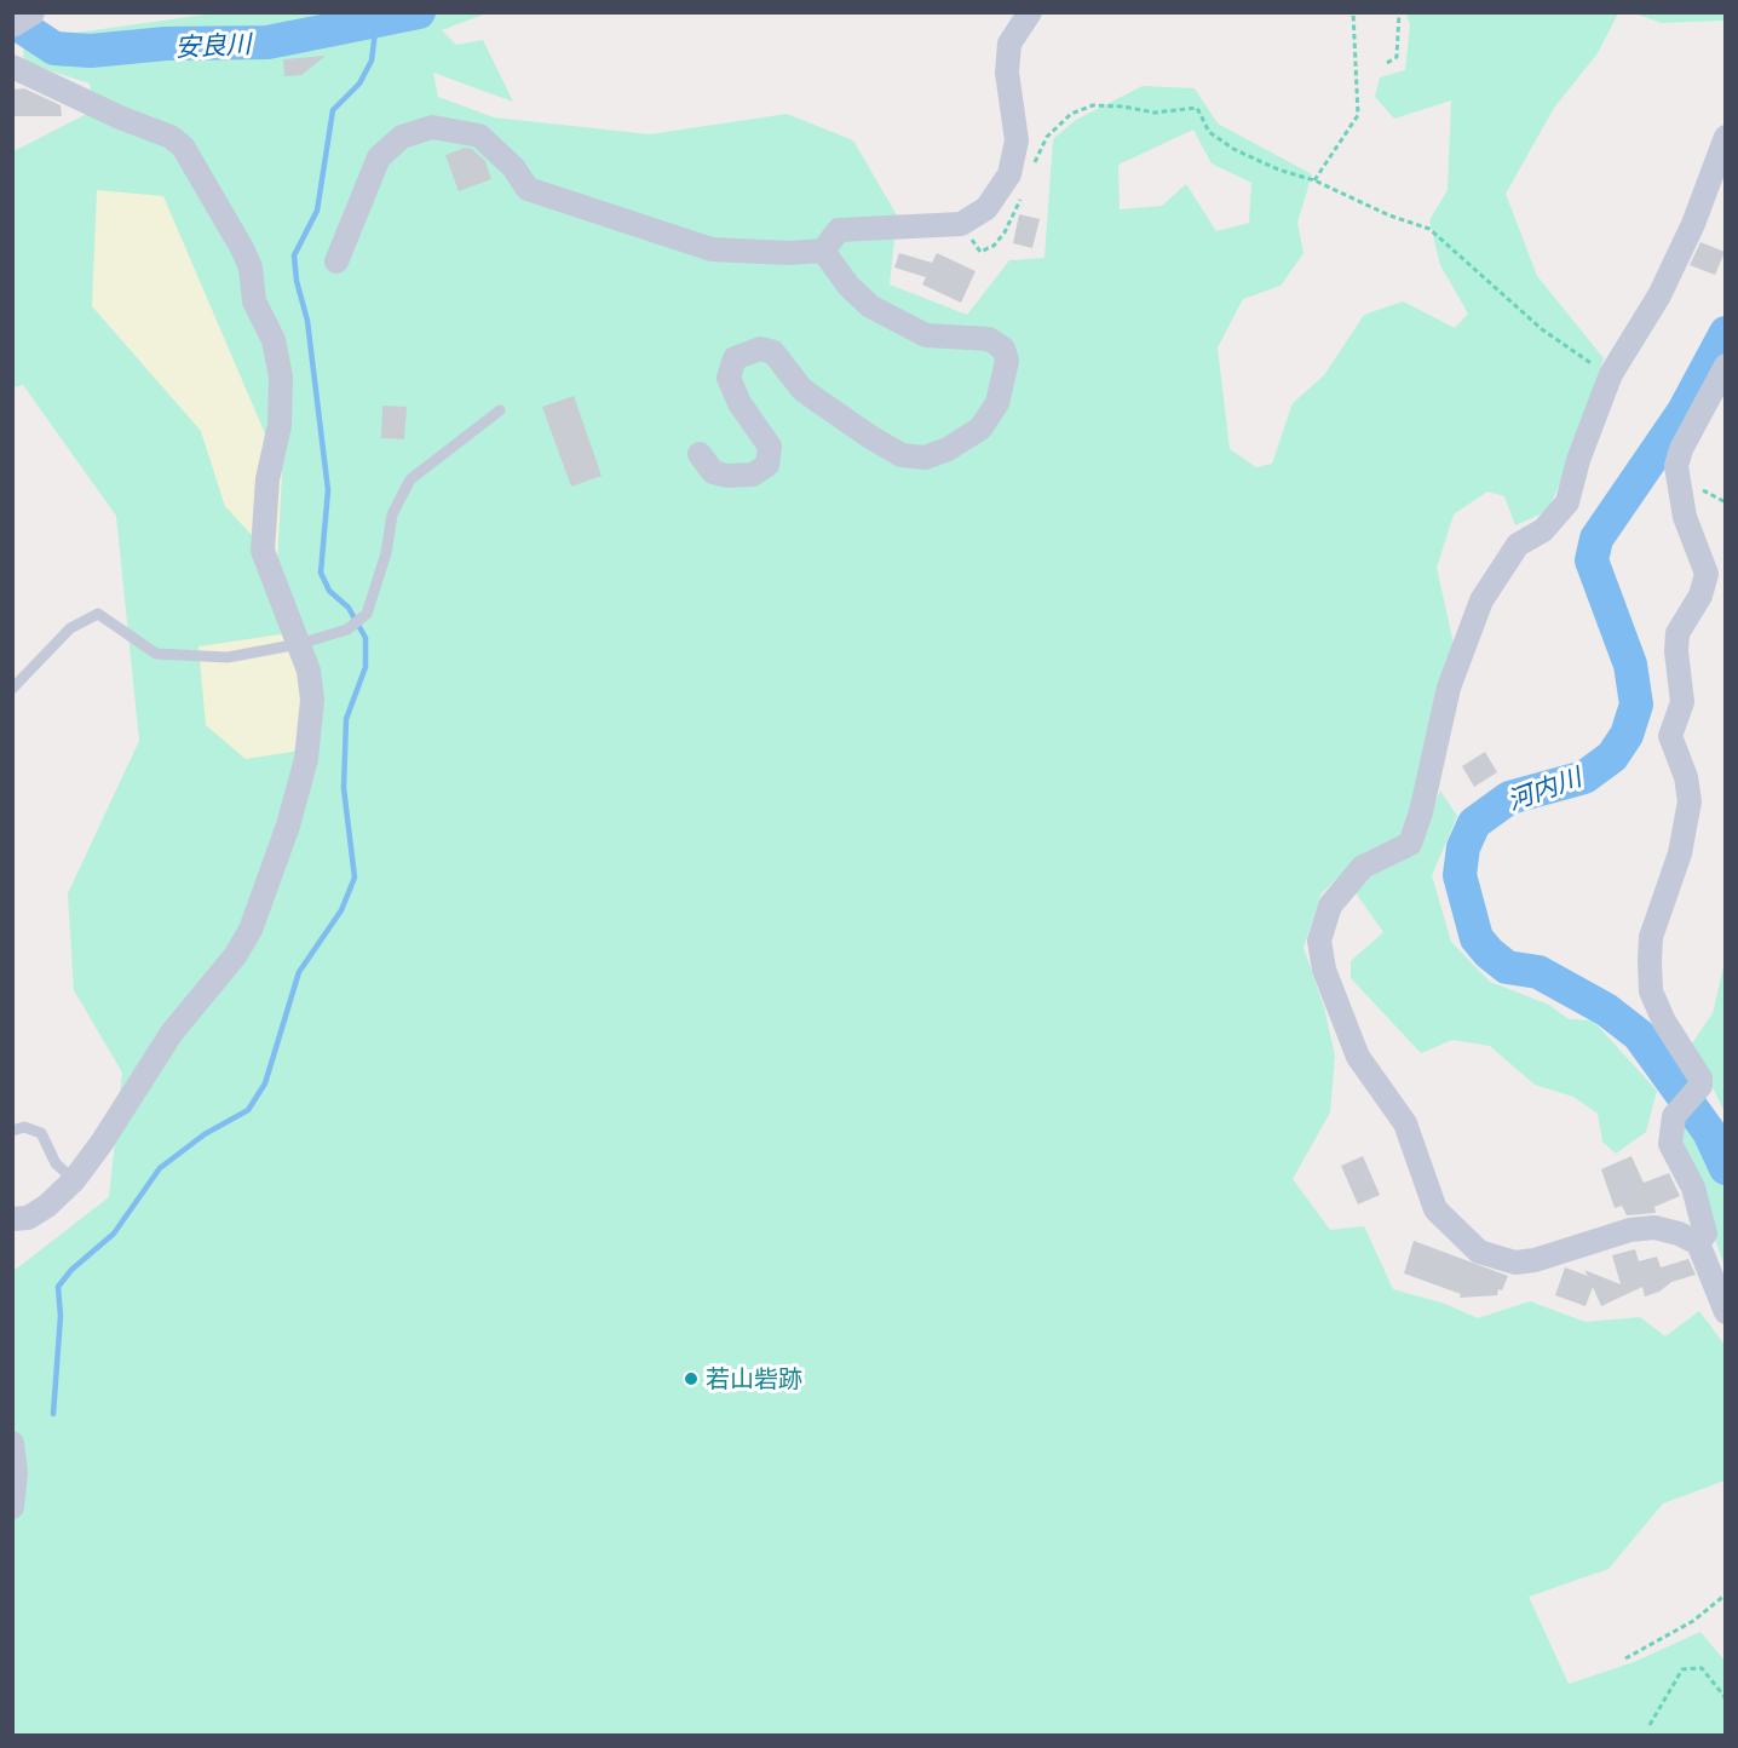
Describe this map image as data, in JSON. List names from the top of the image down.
{
  "water": ["安良川", "河内川"],
  "places": ["若山砦跡"]
}
